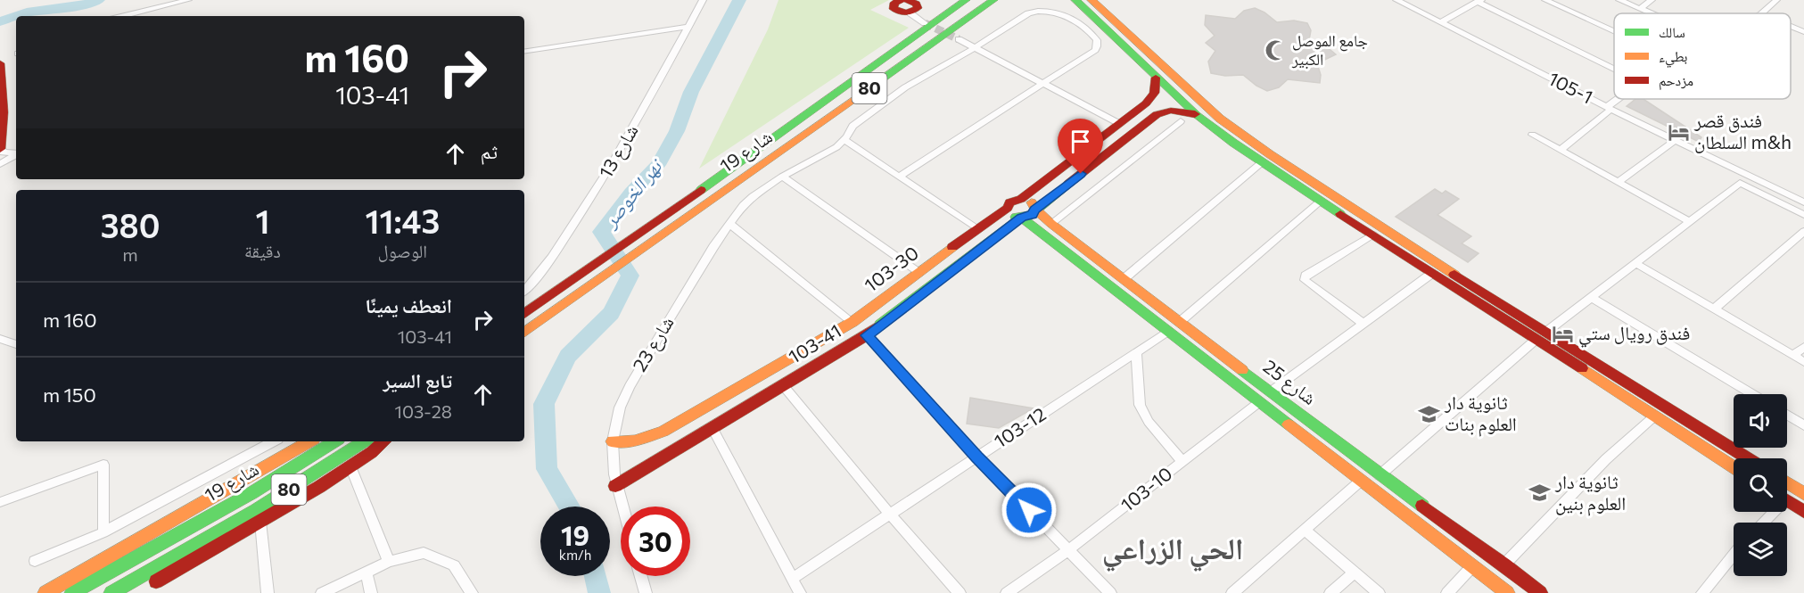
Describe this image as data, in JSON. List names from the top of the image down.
{
  "streets": {
    "main road": [
      "80",
      "شارع 19",
      "103-30",
      "103-41",
      "شارع 25"
    ],
    "street": [
      "105-1",
      "شارع 13",
      "شارع 23",
      "103-12",
      "103-10"
    ]
  },
  "crossings": [
    ["103-30", "شارع 23"],
    ["103-30", "103-41"],
    ["103-30", "شارع 25"],
    ["شارع 23", "103-41"],
    ["103-41", "شارع 25"],
    ["شارع 25", "103-12"],
    ["شارع 25", "103-10"]
  ],
  "districts": ["الحي الزراعي"],
  "water": ["نهر الخوصر"],
  "places": {
    "mosque": ["جامع الموصل الكبير"],
    "hotel": ["فندق قصر السلطان m&h", "فندق رويال ستي"],
    "school or university": ["ثانوية دار العلوم بنات", "ثانوية دار العلوم بنين"]
  },
  "legend": ["سالك", "بطيء", "مزدحم"],
  "page": {
    "turn": ["160 m", "103-41"],
    "then": "ثم",
    "eta": [
      "11:43",
      "الوصول",
      "1",
      "دقيقة",
      "380",
      "m"
    ],
    "list": [
      {
        "name": "انعطف يمينًا",
        "note": "103-41",
        "value": "160 m"
      },
      {
        "name": "تابع السير",
        "note": "103-28",
        "value": "150 m"
      }
    ],
    "speed": "19 km/h",
    "limit": "30"
  }
}
